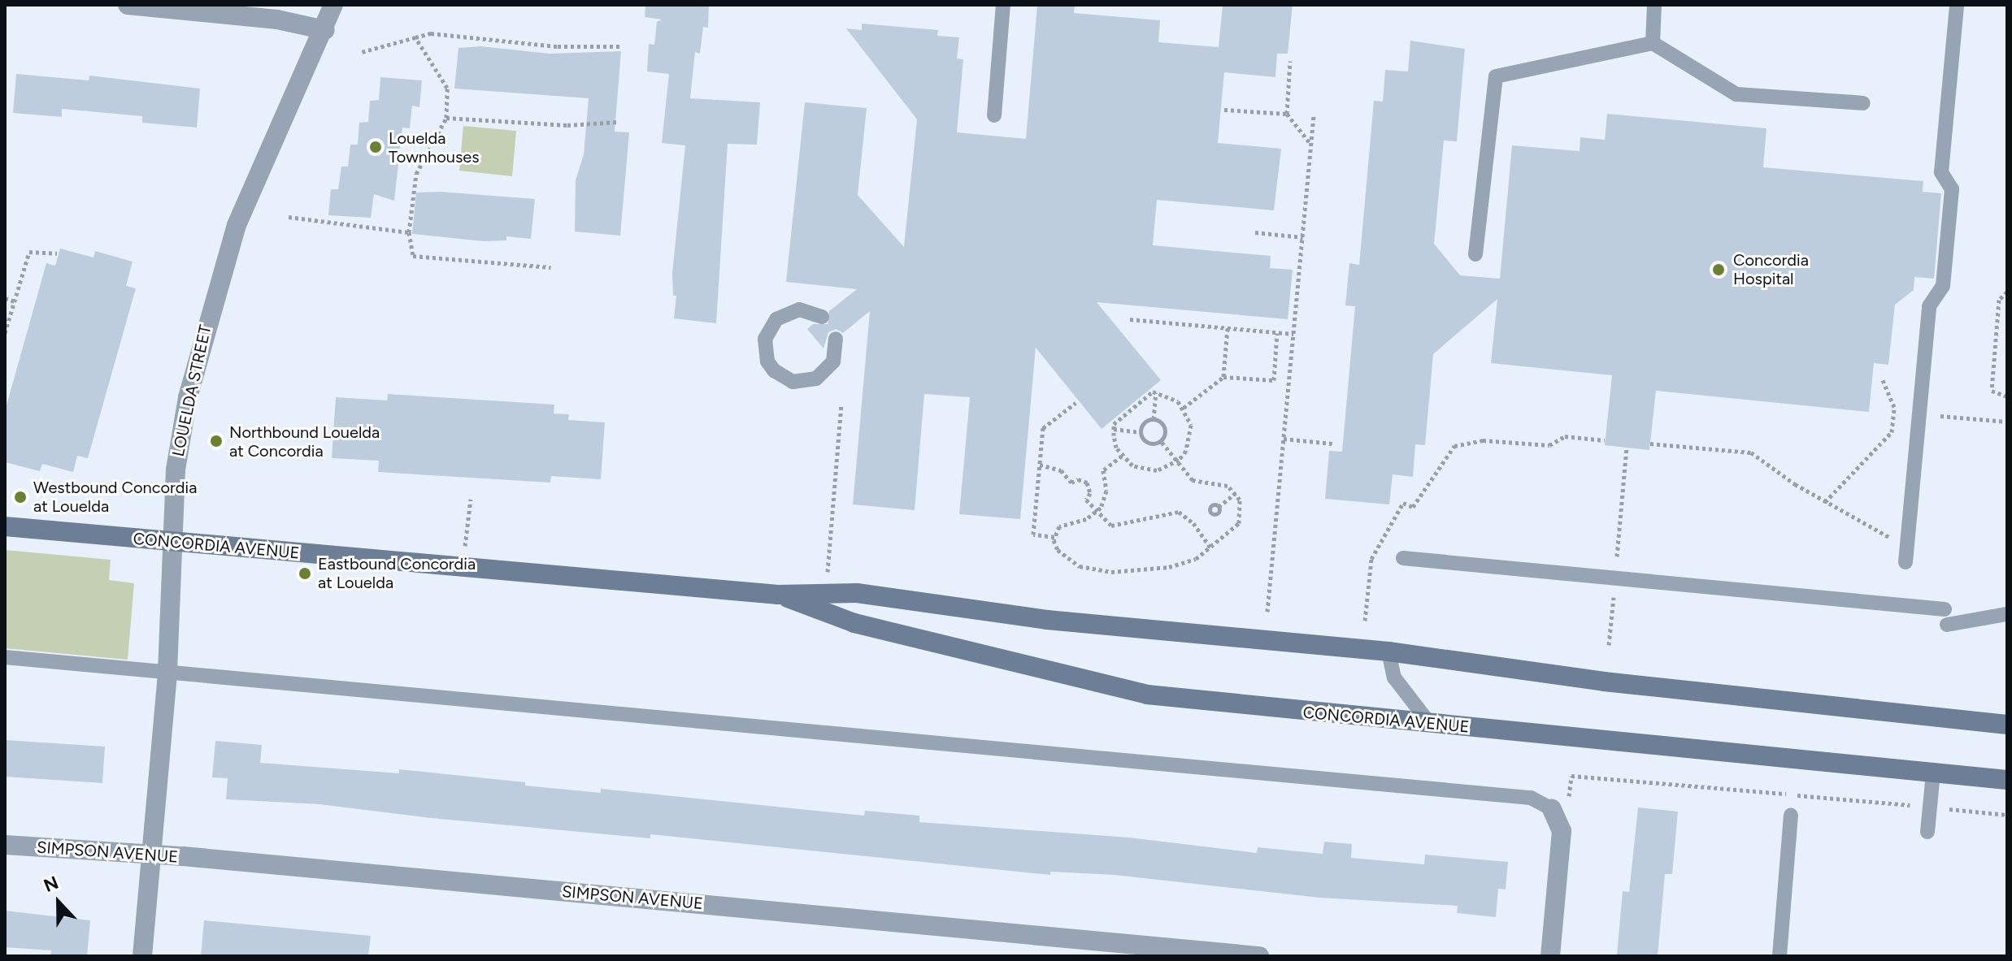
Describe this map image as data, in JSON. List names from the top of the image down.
{
  "streets": {
    "main road": ["CONCORDIA AVENUE"],
    "street": ["LOUELDA STREET", "SIMPSON AVENUE"]
  },
  "crossings": [
    ["LOUELDA STREET", "CONCORDIA AVENUE"],
    ["LOUELDA STREET", "SIMPSON AVENUE"]
  ],
  "places": [
    "Louelda Townhouses",
    "Concordia Hospital",
    "Northbound Louelda at Concordia",
    "Westbound Concordia at Louelda",
    "Eastbound Concordia at Louelda"
  ],
  "north": "top"
}
